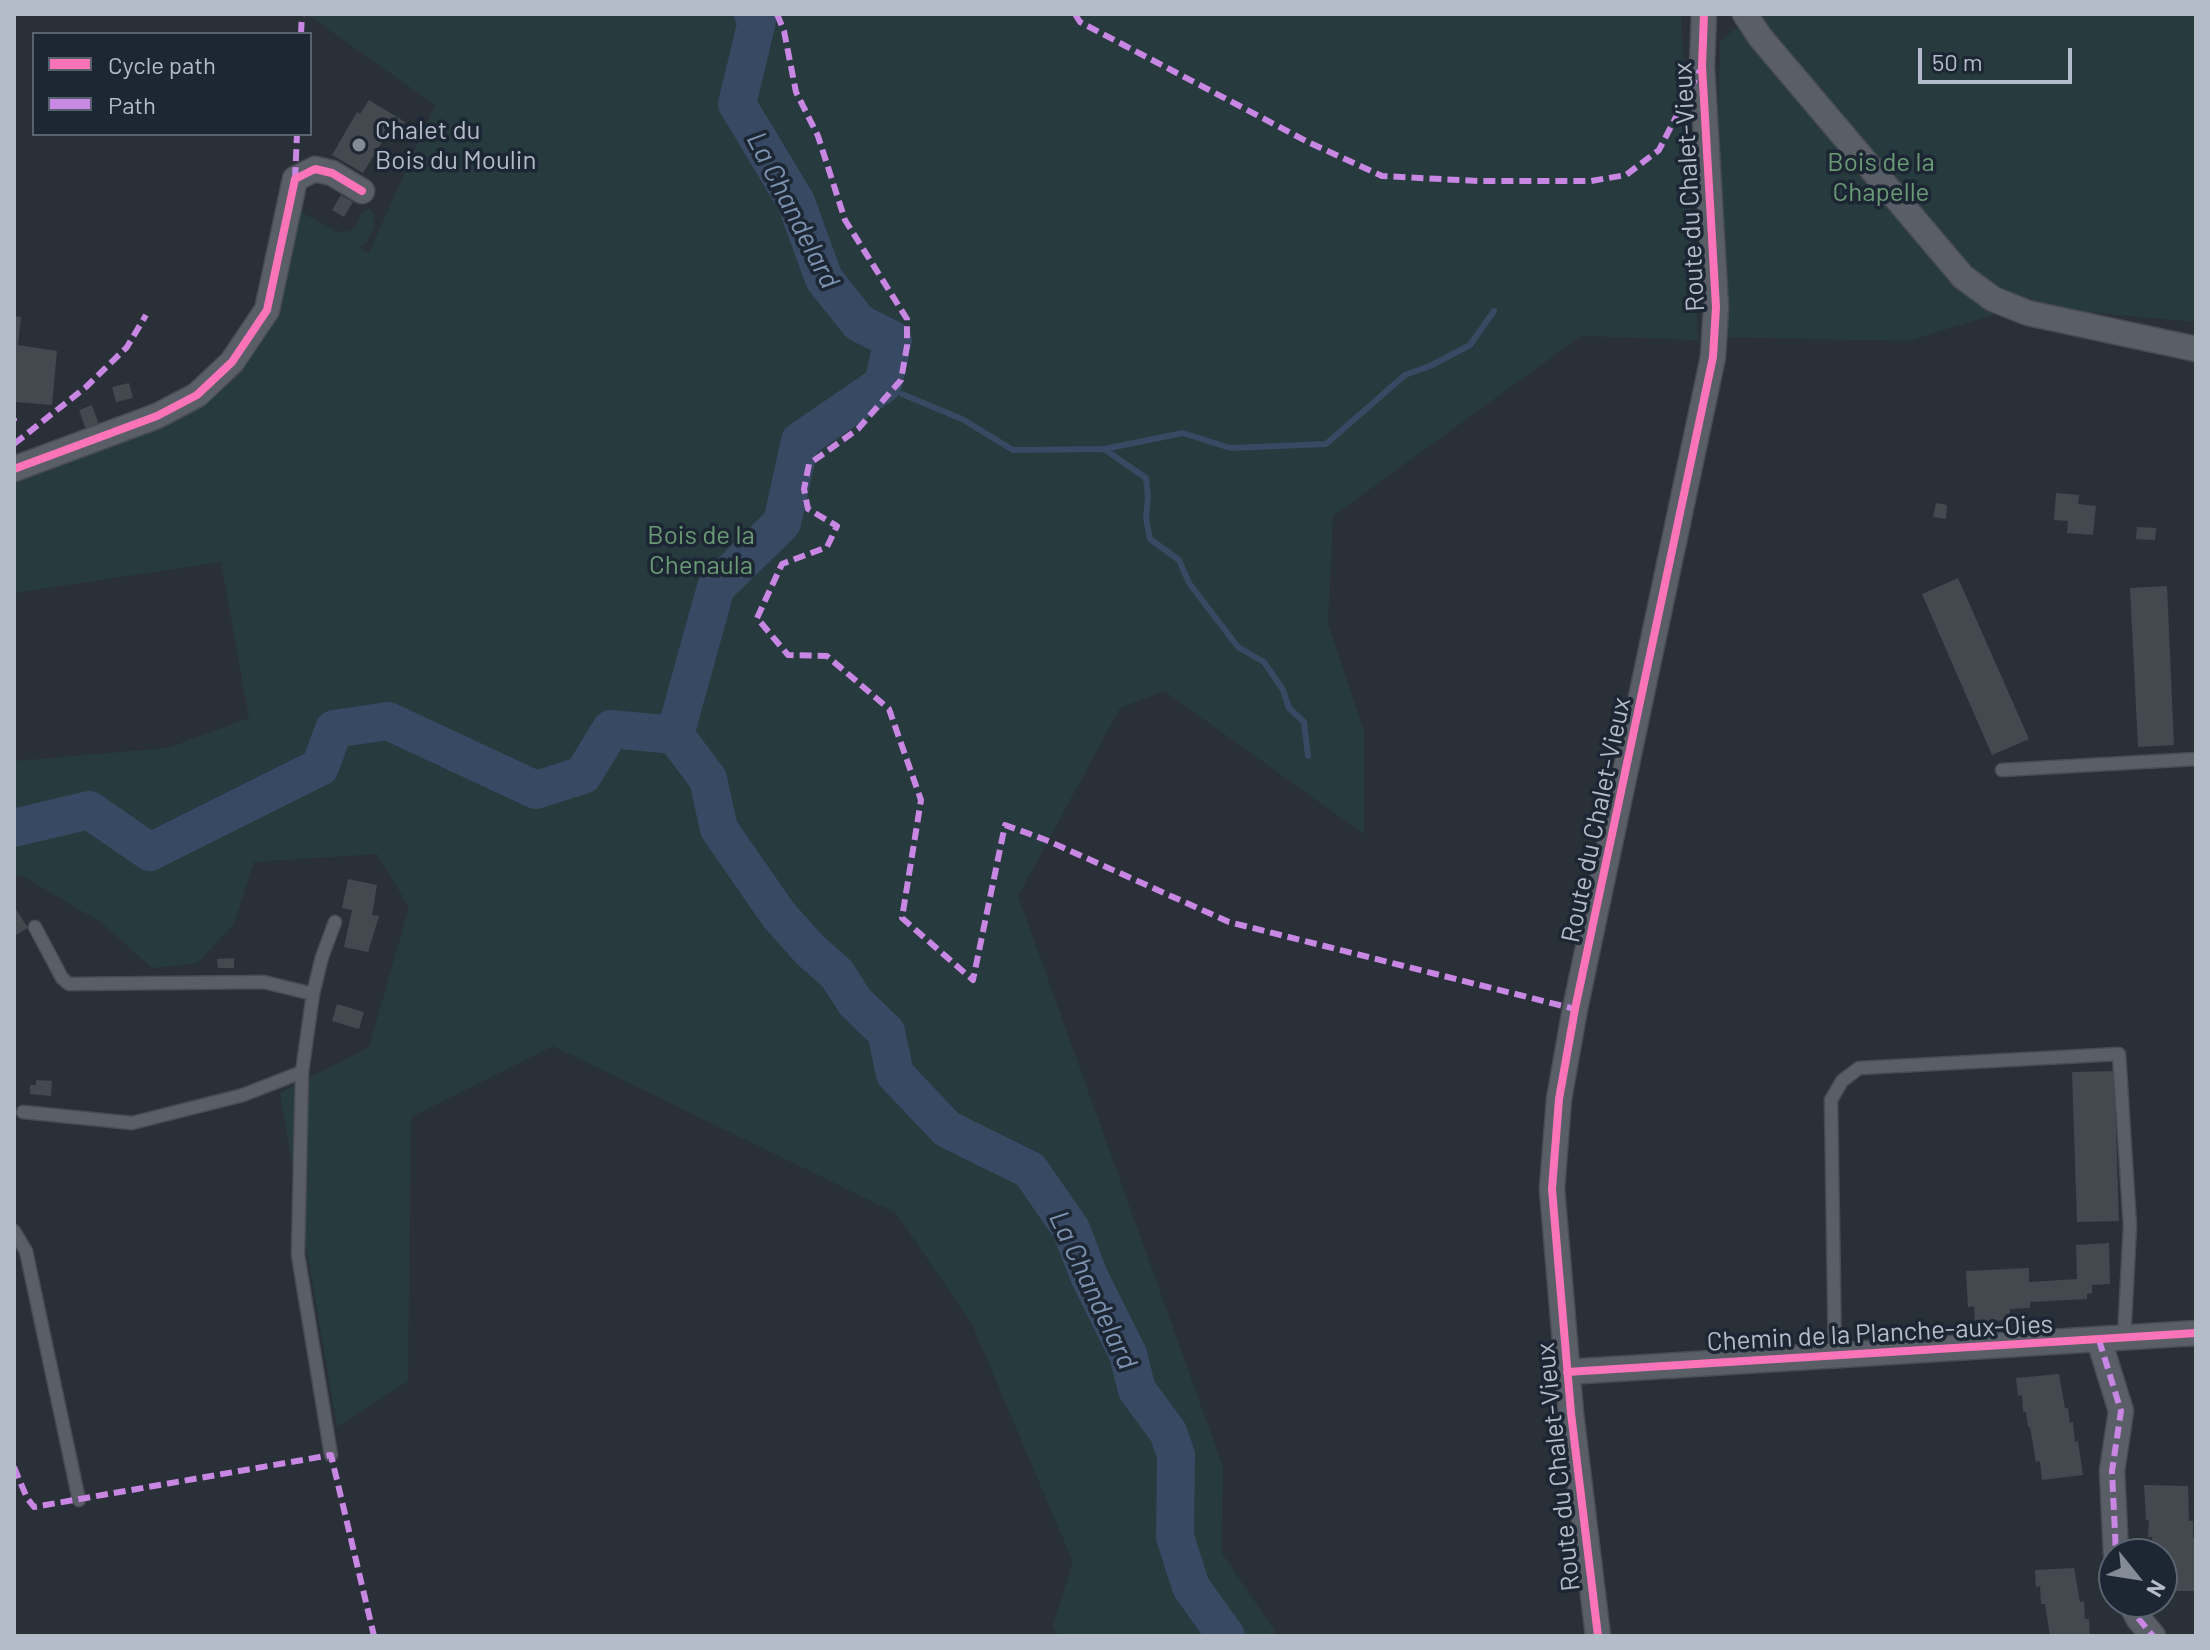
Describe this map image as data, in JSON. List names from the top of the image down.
{
  "streets": {
    "street": ["Route du Chalet-Vieux", "Chemin de la Planche-aux-Oies"]
  },
  "crossings": [
    ["Route du Chalet-Vieux", "Chemin de la Planche-aux-Oies"]
  ],
  "water": ["La Chandelard"],
  "parks": ["Bois de la Chapelle", "Bois de la Chenaula"],
  "places": ["Chalet du Bois du Moulin"],
  "legend": ["Cycle path", "Path"],
  "scale_bar": "50 m",
  "north": "bottom right"
}
